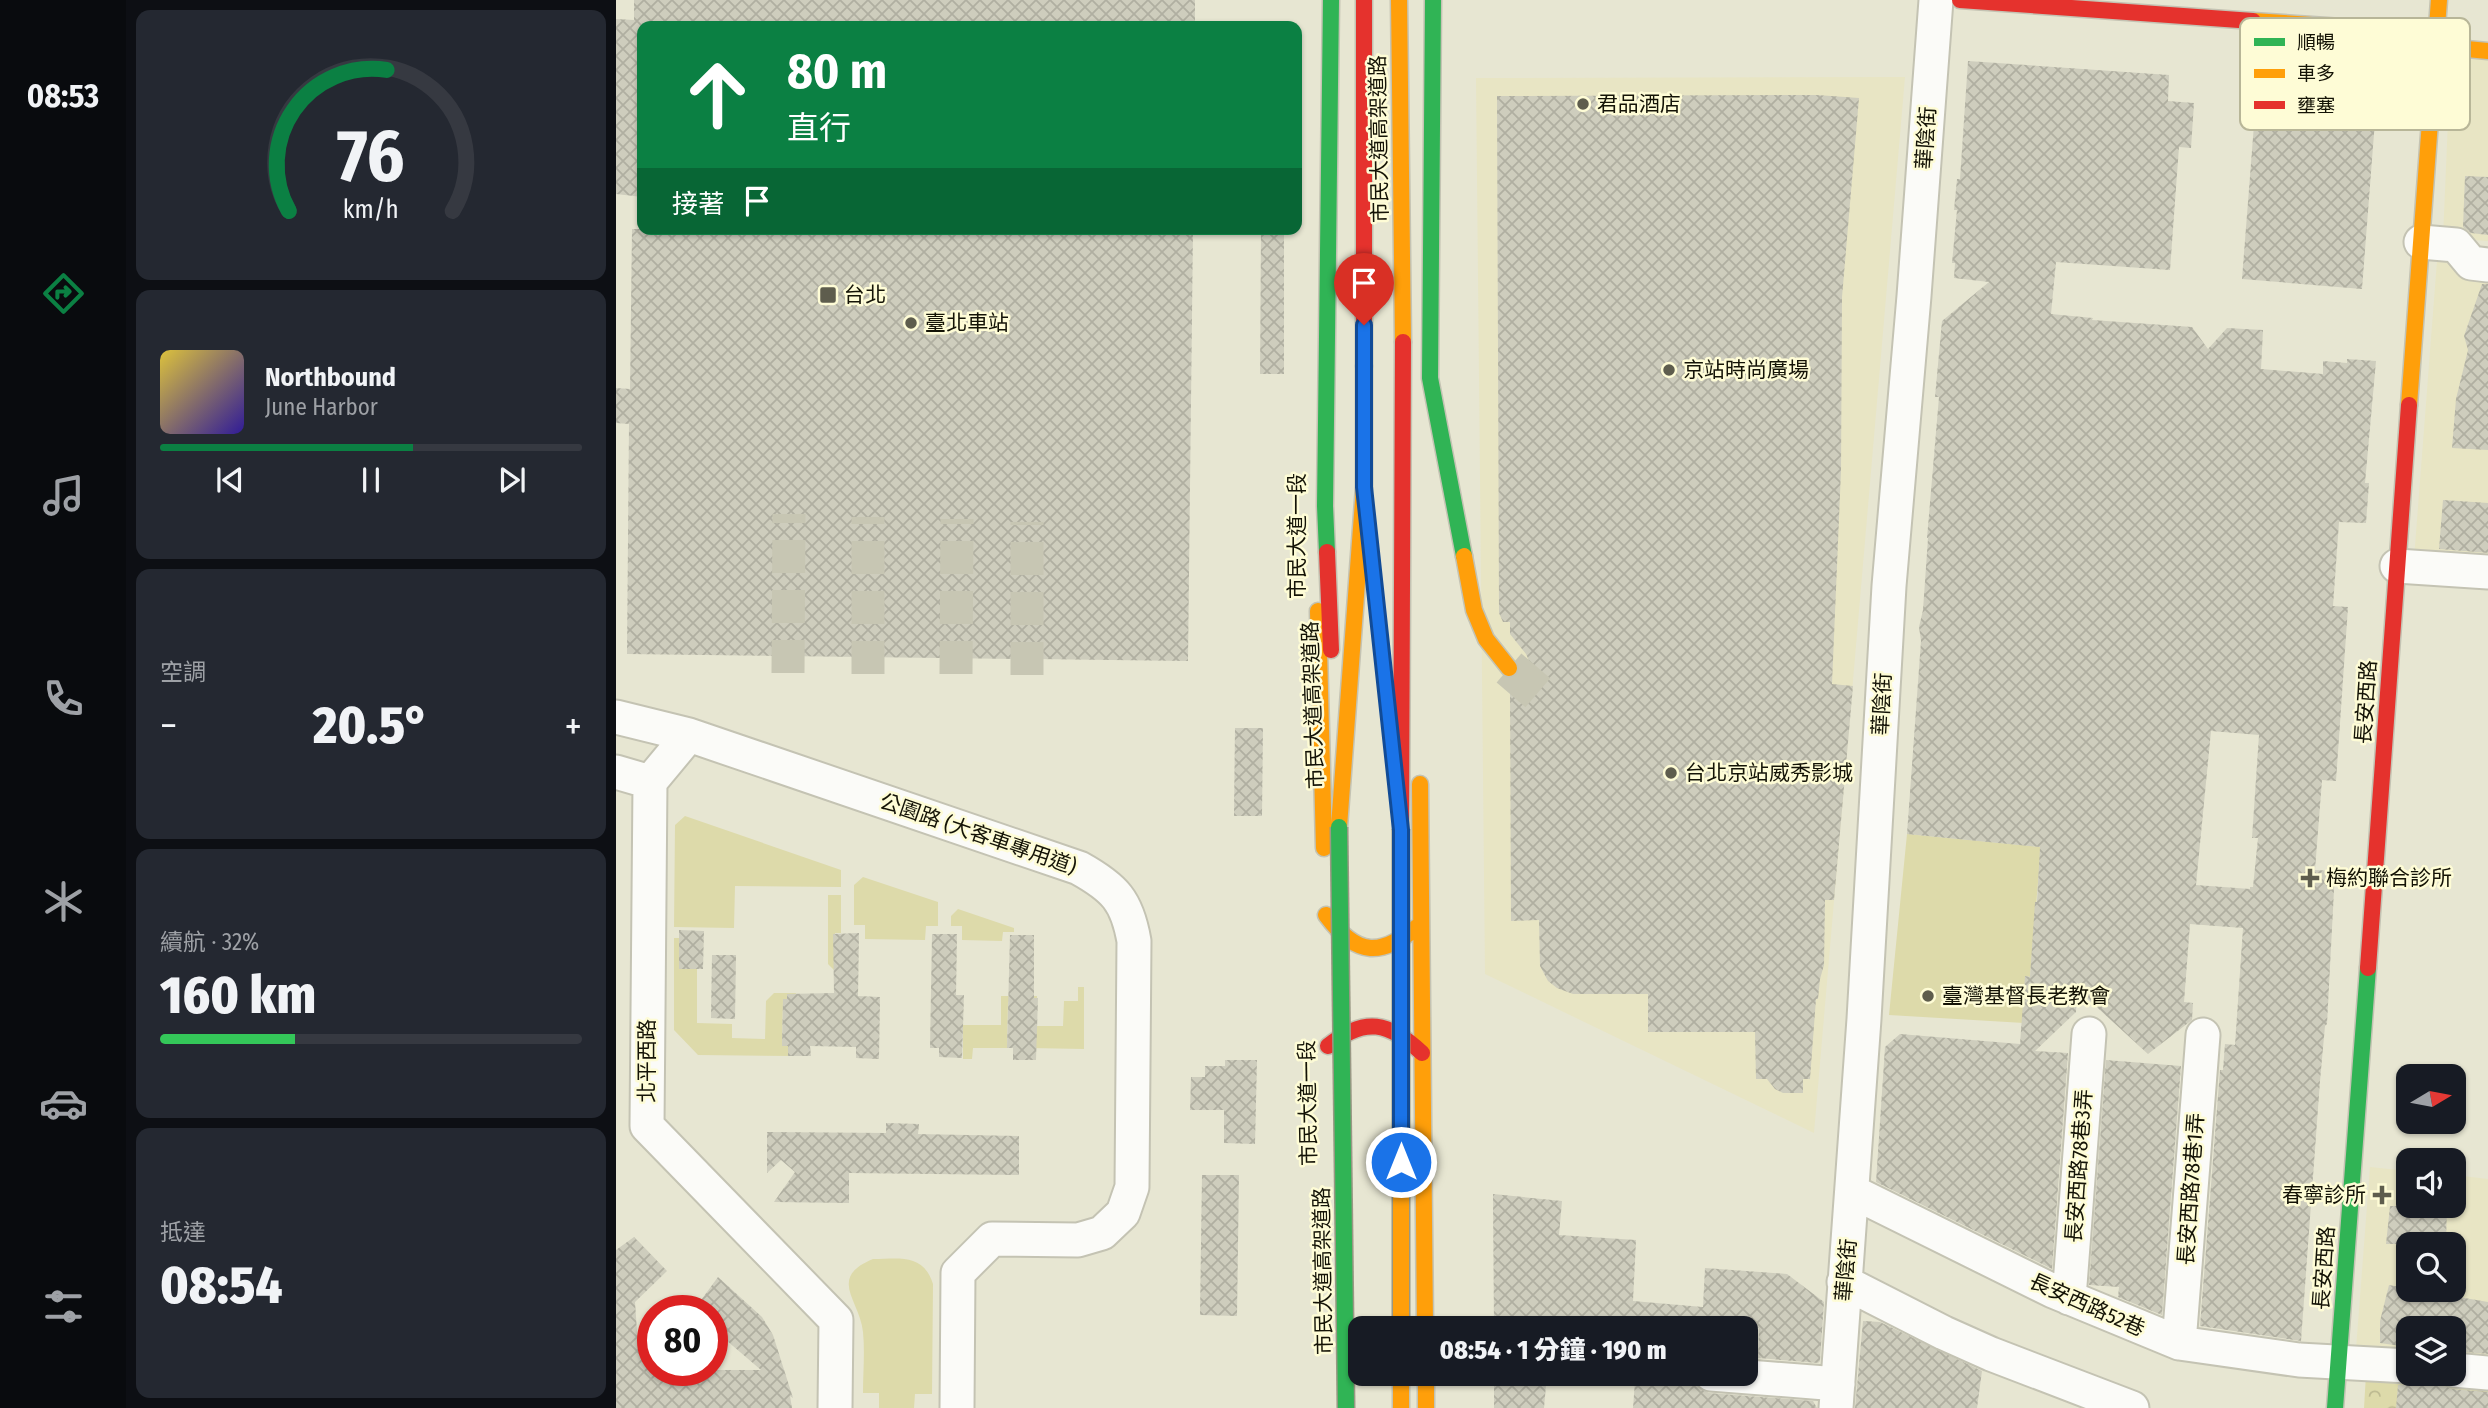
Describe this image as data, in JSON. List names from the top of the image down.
{
  "streets": {
    "main road": ["市民大道高架道路", "市民大道一段", "長安西路"],
    "street": [
      "華陰街",
      "公園路 (大客車專用道)",
      "北平西路",
      "長安西路78巷3弄",
      "長安西路78巷1弄",
      "長安西路52巷"
    ]
  },
  "crossings": [
    ["華陰街", "長安西路52巷"],
    ["長安西路", "長安西路52巷"],
    ["長安西路78巷3弄", "長安西路52巷"],
    ["長安西路78巷1弄", "長安西路52巷"]
  ],
  "places": {
    "other": [
      "君品酒店",
      "臺北車站",
      "京站時尚廣場",
      "台北京站威秀影城",
      "臺灣基督長老教會"
    ],
    "transit": ["台北"],
    "health": ["梅約聯合診所", "春寧診所"]
  },
  "legend": ["順暢", "車多", "壅塞"],
  "north": "right",
  "page": {
    "tabs": "08:53",
    "turn": ["80 m", "直行"],
    "then": "接著",
    "song": ["Northbound", "June Harbor"],
    "tile": [
      "空調",
      ["續航 · 32%", "160 km"],
      ["抵達", "08:54"]
    ],
    "heat": ["−", "20.5°", "+"],
    "limit": "80",
    "trip": "08:54 · 1 分鐘 · 190 m",
    "gauge": ["76", "km/h"]
  }
}
